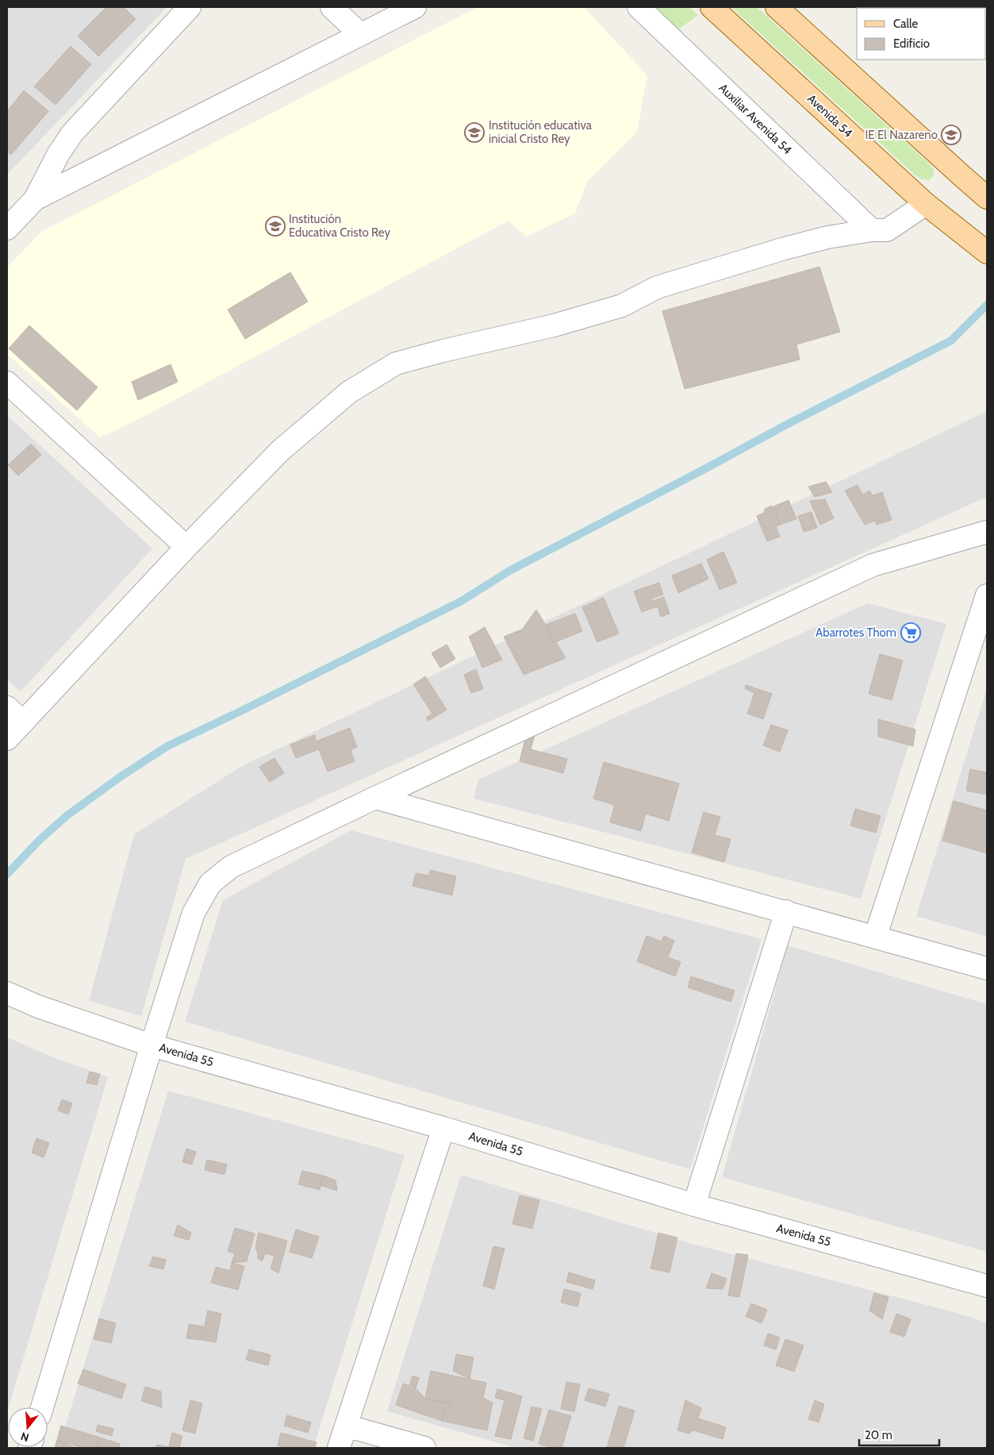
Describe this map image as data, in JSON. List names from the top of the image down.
{
  "streets": {
    "main road": ["Avenida 54"],
    "street": ["Auxiliar Avenida 54", "Avenida 55"]
  },
  "places": {
    "school or university": ["Institución educativa inicial Cristo Rey", "IE El Nazareno", "Institución Educativa Cristo Rey"],
    "supermarket": ["Abarrotes Thom"]
  },
  "legend": ["Calle", "Edificio"],
  "scale_bar": "20 m",
  "north": "bottom"
}
